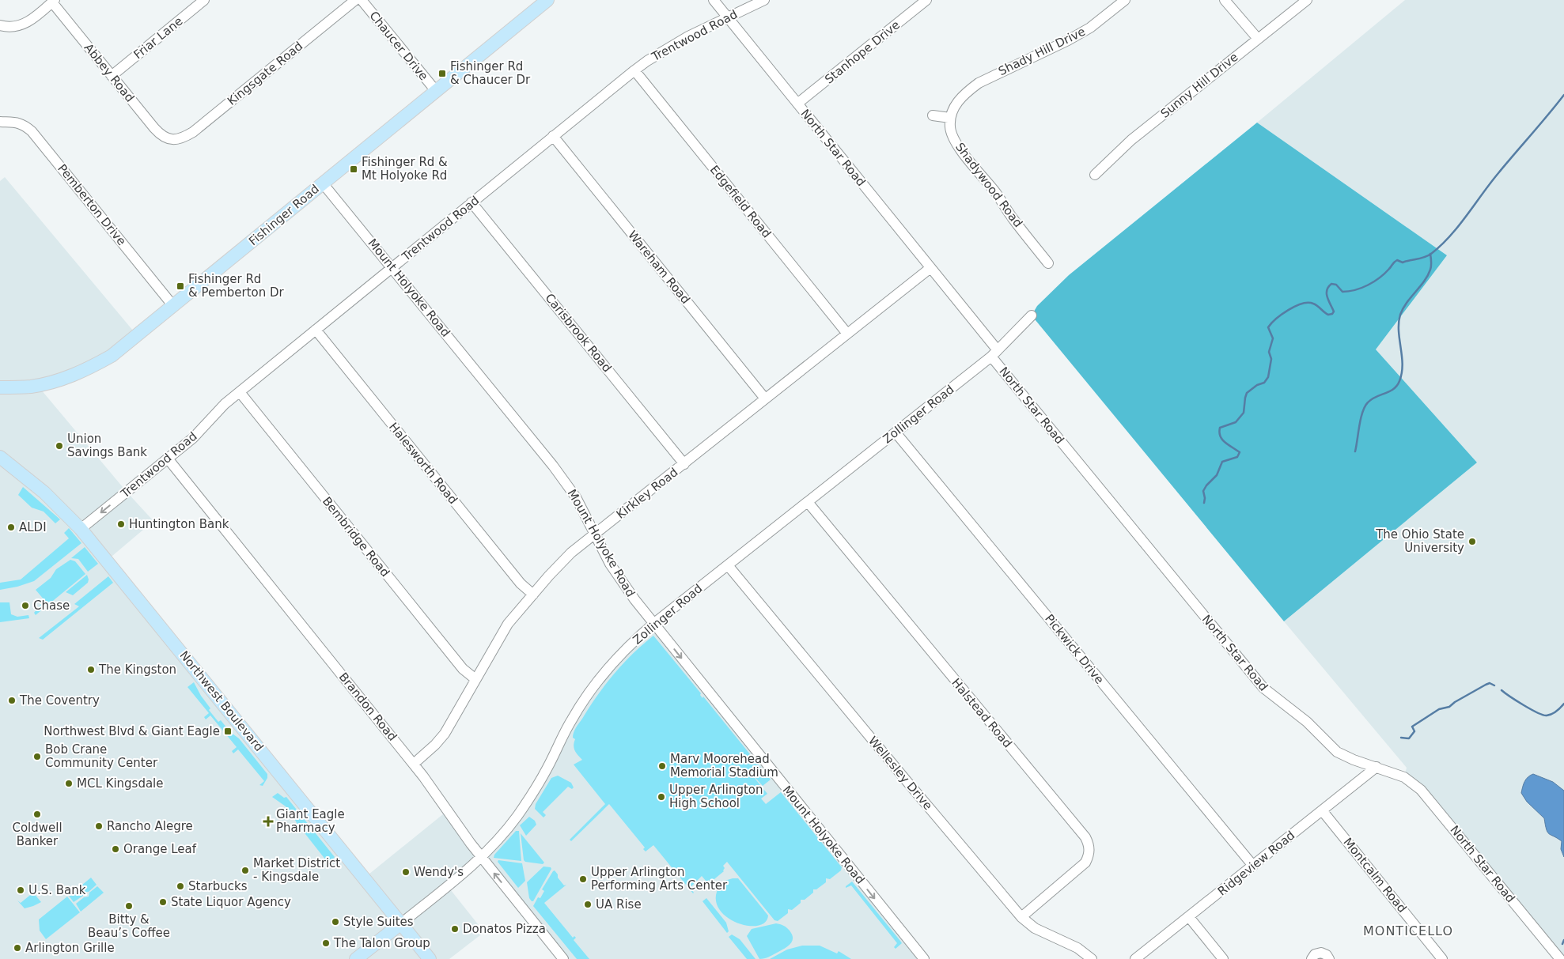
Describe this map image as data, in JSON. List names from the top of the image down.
{
  "streets": {
    "main road": ["Fishinger Road", "Zollinger Road", "Northwest Boulevard"],
    "street": [
      "Trentwood Road",
      "Friar Lane",
      "Chaucer Drive",
      "Shady Hill Drive",
      "Stanhope Drive",
      "Abbey Road",
      "Kingsgate Road",
      "Sunny Hill Drive",
      "North Star Road",
      "Shadywood Road",
      "Edgefield Road",
      "Pemberton Drive",
      "Wareham Road",
      "Mount Holyoke Road",
      "Carisbrook Road",
      "Halesworth Road",
      "Kirkley Road",
      "Bembridge Road",
      "Pickwick Drive",
      "Brandon Road",
      "Halstead Road",
      "Wellesley Drive",
      "Ridgeview Road",
      "Montcalm Road"
    ]
  },
  "crossings": [
    ["Trentwood Road", "North Star Road"],
    ["Trentwood Road", "Edgefield Road"],
    ["Trentwood Road", "Wareham Road"],
    ["Trentwood Road", "Mount Holyoke Road"],
    ["Trentwood Road", "Carisbrook Road"],
    ["Trentwood Road", "Halesworth Road"],
    ["Trentwood Road", "Bembridge Road"],
    ["Trentwood Road", "Northwest Boulevard"],
    ["Trentwood Road", "Brandon Road"],
    ["Friar Lane", "Abbey Road"],
    ["Chaucer Drive", "Fishinger Road"],
    ["Shady Hill Drive", "Shadywood Road"],
    ["Stanhope Drive", "North Star Road"],
    ["Abbey Road", "Kingsgate Road"],
    ["North Star Road", "Zollinger Road"],
    ["North Star Road", "Kirkley Road"],
    ["North Star Road", "Ridgeview Road"],
    ["Edgefield Road", "Kirkley Road"],
    ["Pemberton Drive", "Fishinger Road"],
    ["Fishinger Road", "Mount Holyoke Road"],
    ["Wareham Road", "Kirkley Road"],
    ["Mount Holyoke Road", "Zollinger Road"],
    ["Mount Holyoke Road", "Kirkley Road"],
    ["Carisbrook Road", "Kirkley Road"],
    ["Zollinger Road", "Pickwick Drive"],
    ["Zollinger Road", "Northwest Boulevard"],
    ["Zollinger Road", "Brandon Road"],
    ["Zollinger Road", "Halstead Road"],
    ["Zollinger Road", "Wellesley Drive"],
    ["Halesworth Road", "Kirkley Road"],
    ["Kirkley Road", "Bembridge Road"],
    ["Kirkley Road", "Brandon Road"],
    ["Pickwick Drive", "Ridgeview Road"],
    ["Halstead Road", "Wellesley Drive"],
    ["Ridgeview Road", "Montcalm Road"]
  ],
  "one_way": ["Mount Holyoke Road"],
  "districts": ["MONTICELLO"],
  "places": {
    "transit": [
      "Fishinger Rd & Chaucer Dr",
      "Fishinger Rd & Mt Holyoke Rd",
      "Fishinger Rd & Pemberton Dr",
      "Northwest Blvd & Giant Eagle"
    ],
    "other": [
      "Union Savings Bank",
      "Huntington Bank",
      "ALDI",
      "The Ohio State University",
      "Chase",
      "The Kingston",
      "The Coventry",
      "Bob Crane Community Center",
      "Marv Moorehead Memorial Stadium",
      "MCL Kingsdale",
      "Upper Arlington High School",
      "Coldwell Banker",
      "Rancho Alegre",
      "Orange Leaf",
      "Market District - Kingsdale",
      "Wendy's",
      "Upper Arlington Performing Arts Center",
      "Starbucks",
      "U.S. Bank",
      "State Liquor Agency",
      "UA Rise",
      "Bitty & Beau’s Coffee",
      "Style Suites",
      "Donatos Pizza",
      "The Talon Group",
      "Arlington Grille"
    ],
    "health": ["Giant Eagle Pharmacy"]
  }
}
